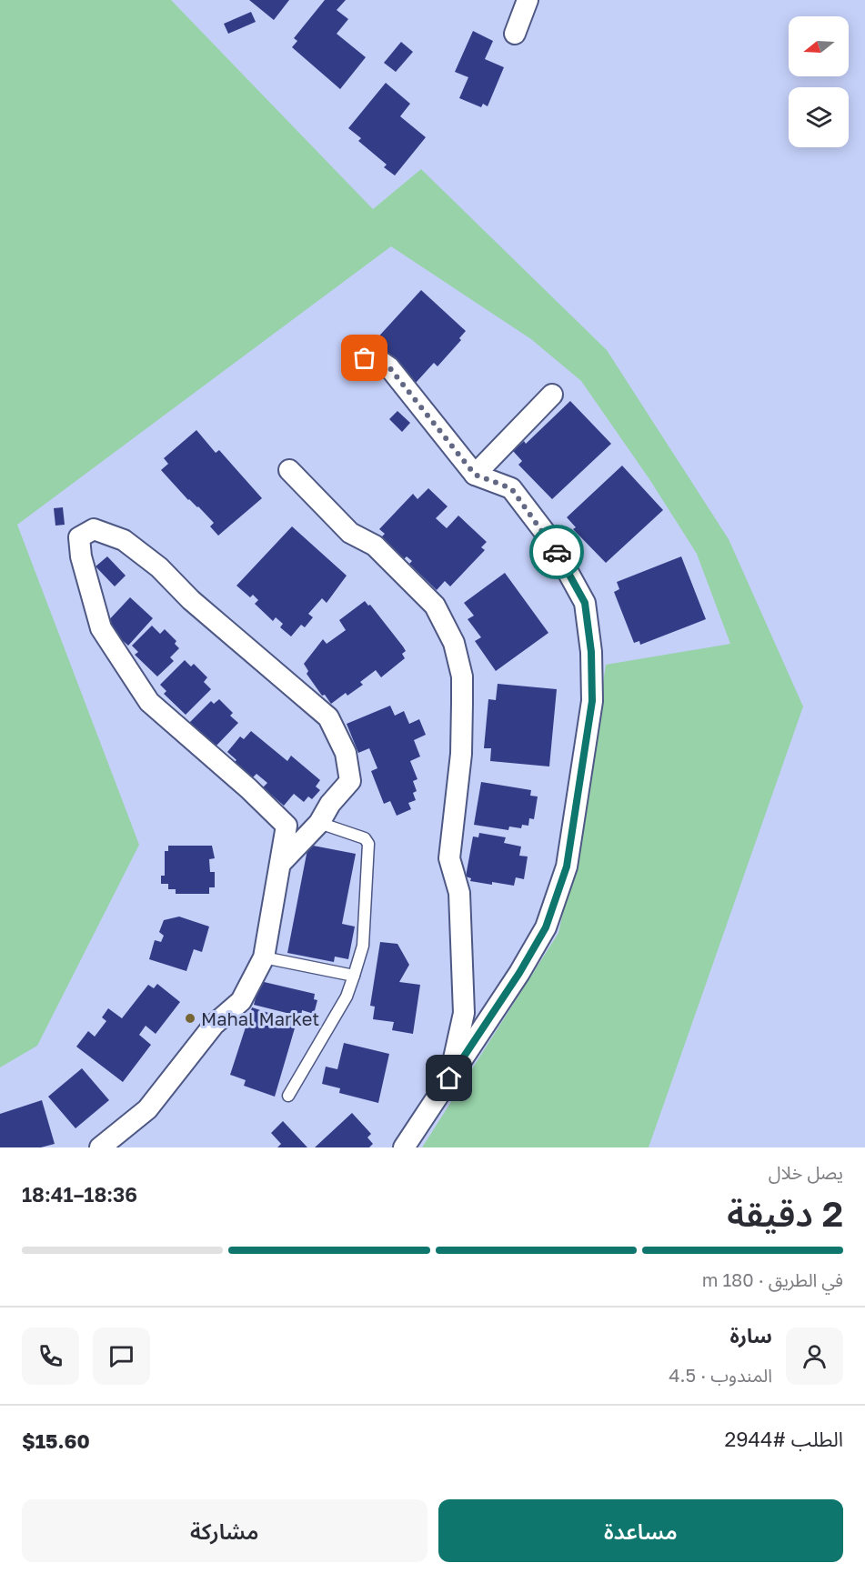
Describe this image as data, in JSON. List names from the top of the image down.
{
  "places": ["Mahal Market"],
  "north": "left",
  "page": {
    "heading": ["2 دقيقة", "يصل خلال", "18:36–18:41"],
    "panel": [
      "سارة",
      "المندوب · 4.5",
      "الطلب #2944",
      "$15.60"
    ],
    "bar": "في الطريق · 180 m",
    "buttons": ["مساعدة", "مشاركة"]
  }
}
